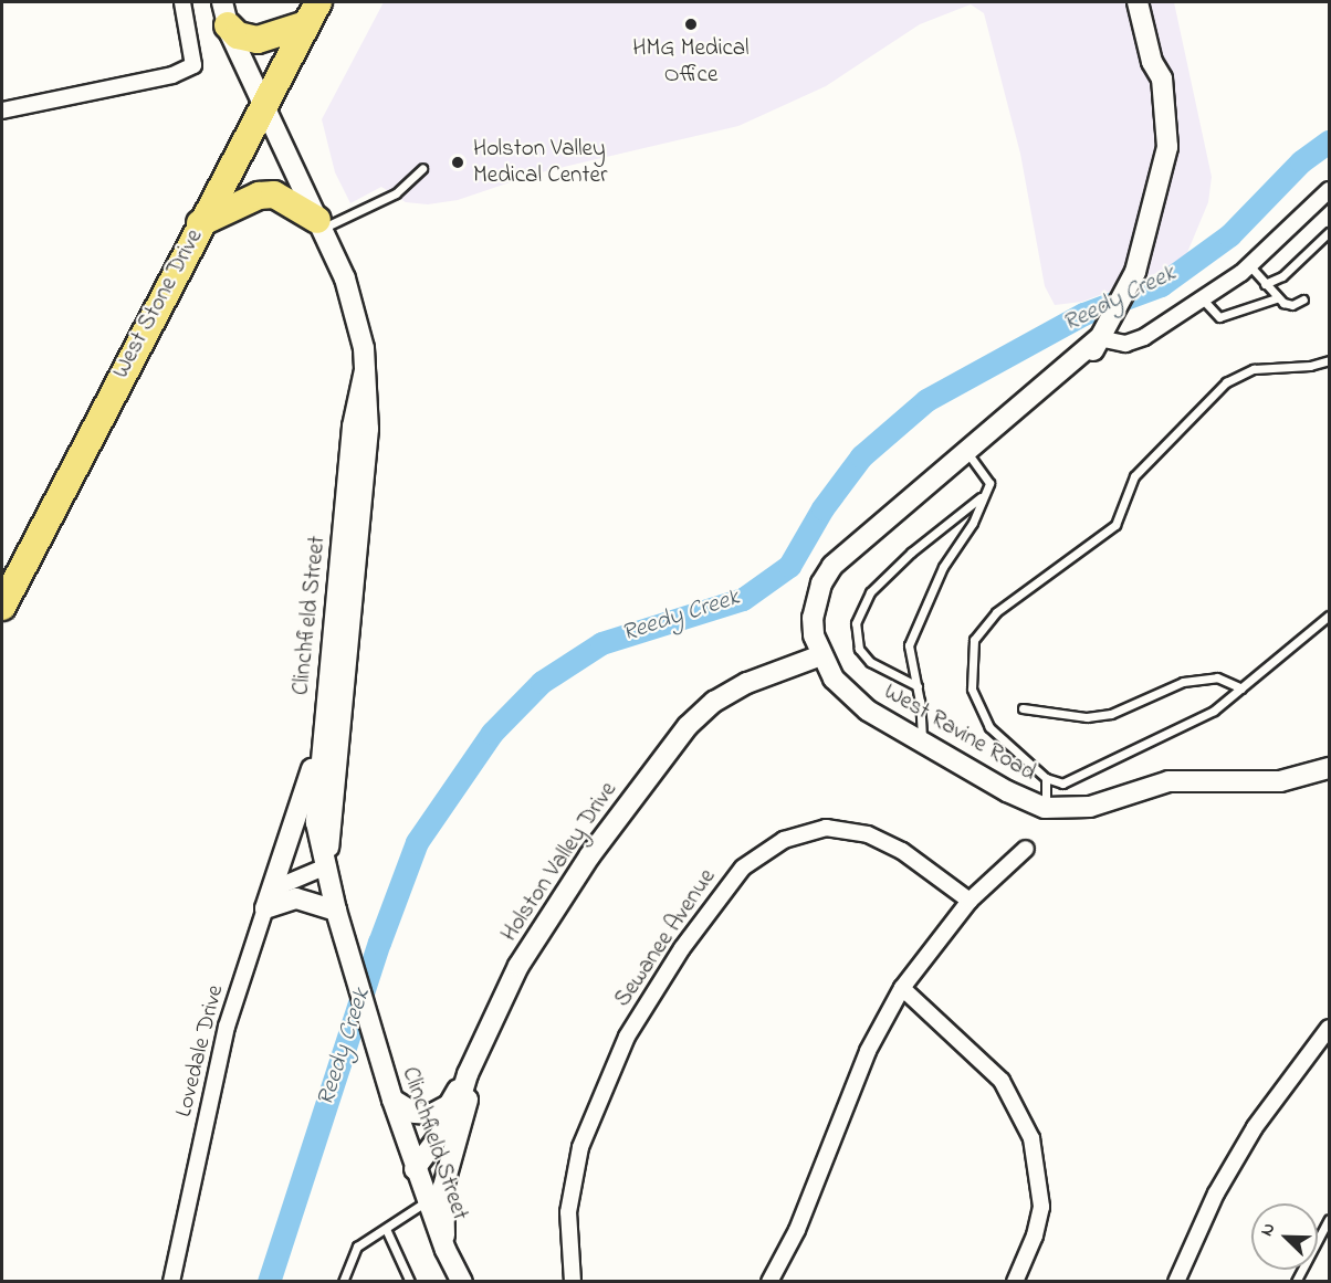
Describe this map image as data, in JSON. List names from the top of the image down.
{
  "streets": {
    "highway": ["West Stone Drive"],
    "main road": ["Clinchfield Street", "West Ravine Road", "Holston Valley Drive"],
    "street": ["Sewanee Avenue", "Lovedale Drive"]
  },
  "crossings": [
    ["West Stone Drive", "Clinchfield Street"],
    ["Clinchfield Street", "Holston Valley Drive"],
    ["Clinchfield Street", "Lovedale Drive"],
    ["West Ravine Road", "Holston Valley Drive"]
  ],
  "water": ["Reedy Creek"],
  "places": ["HMG Medical Office", "Holston Valley Medical Center"],
  "north": "top left"
}
